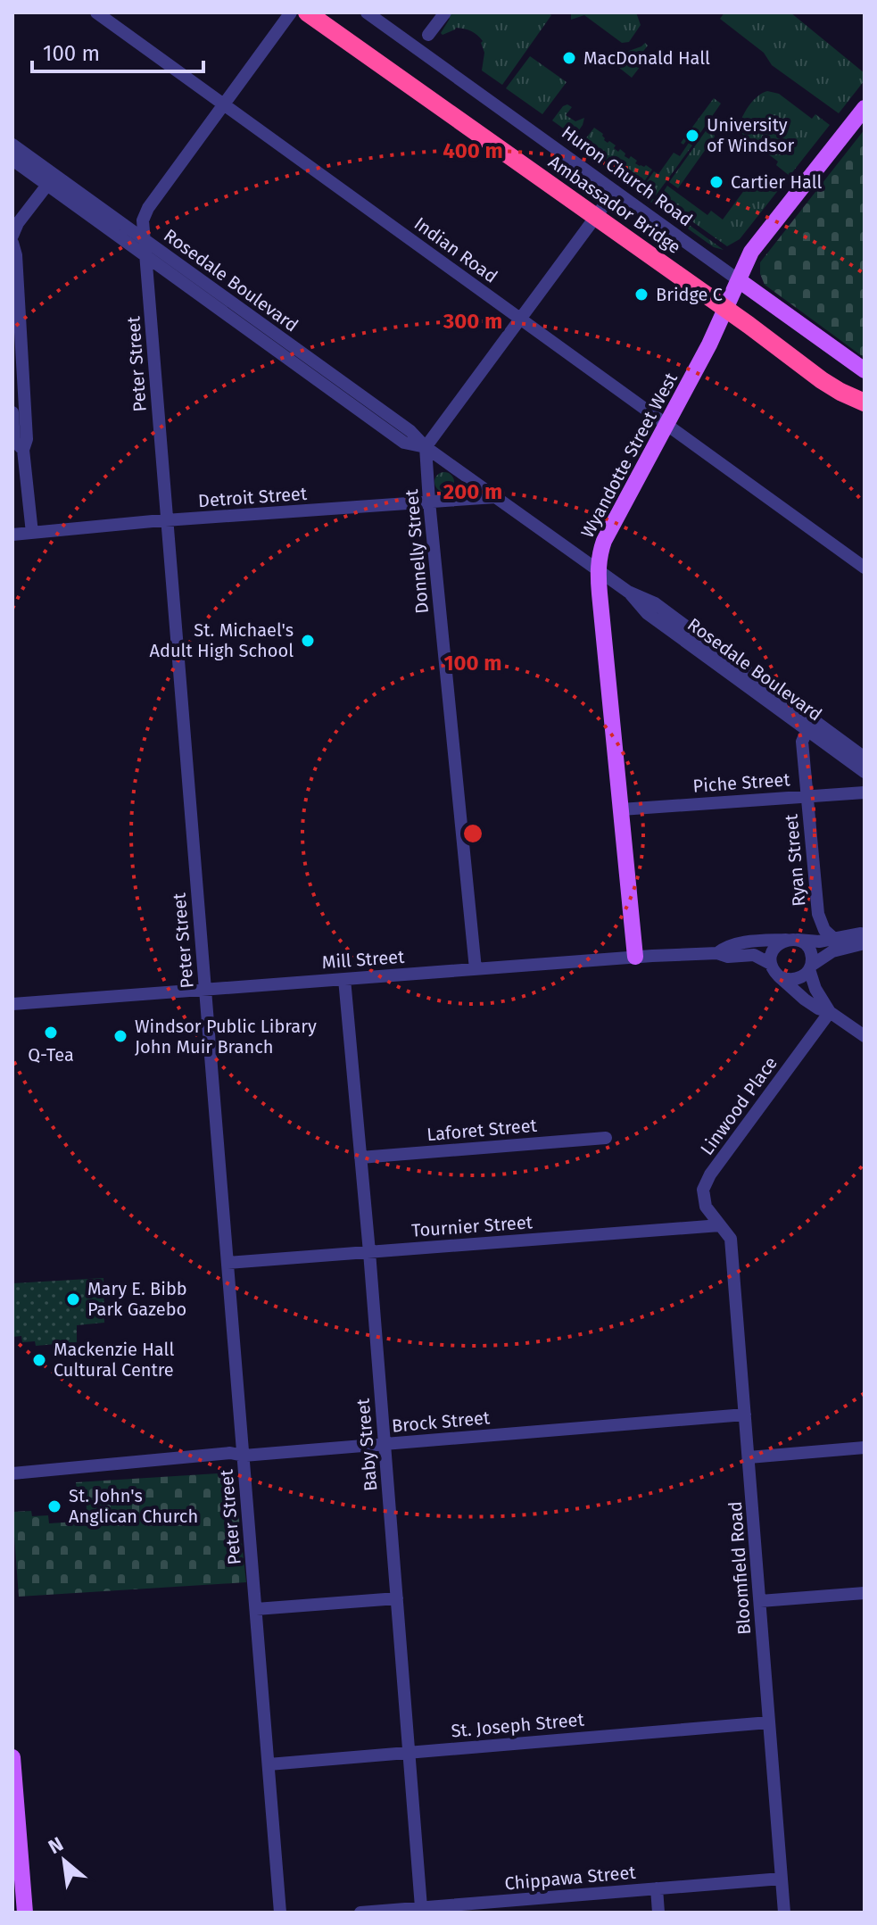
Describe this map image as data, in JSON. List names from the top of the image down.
{
  "streets": {
    "highway": ["Ambassador Bridge"],
    "main road": ["Huron Church Road", "Wyandotte Street West"],
    "street": [
      "Indian Road",
      "Rosedale Boulevard",
      "Peter Street",
      "Detroit Street",
      "Donnelly Street",
      "Piche Street",
      "Ryan Street",
      "Mill Street",
      "Linwood Place",
      "Laforet Street",
      "Tournier Street",
      "Brock Street",
      "Baby Street",
      "Bloomfield Road",
      "St. Joseph Street",
      "Chippawa Street"
    ]
  },
  "crossings": [
    ["Huron Church Road", "Wyandotte Street West"],
    ["Indian Road", "Peter Street"],
    ["Indian Road", "Wyandotte Street West"],
    ["Rosedale Boulevard", "Peter Street"],
    ["Rosedale Boulevard", "Wyandotte Street West"],
    ["Rosedale Boulevard", "Detroit Street"],
    ["Rosedale Boulevard", "Donnelly Street"],
    ["Rosedale Boulevard", "Ryan Street"],
    ["Peter Street", "Detroit Street"],
    ["Peter Street", "Mill Street"],
    ["Peter Street", "Tournier Street"],
    ["Peter Street", "Brock Street"],
    ["Peter Street", "St. Joseph Street"],
    ["Wyandotte Street West", "Piche Street"],
    ["Wyandotte Street West", "Mill Street"],
    ["Detroit Street", "Donnelly Street"],
    ["Donnelly Street", "Mill Street"],
    ["Piche Street", "Ryan Street"],
    ["Ryan Street", "Mill Street"],
    ["Mill Street", "Baby Street"],
    ["Linwood Place", "Tournier Street"],
    ["Linwood Place", "Bloomfield Road"],
    ["Laforet Street", "Baby Street"],
    ["Tournier Street", "Baby Street"],
    ["Tournier Street", "Bloomfield Road"],
    ["Brock Street", "Baby Street"],
    ["Brock Street", "Bloomfield Road"],
    ["Baby Street", "St. Joseph Street"],
    ["Baby Street", "Chippawa Street"],
    ["Bloomfield Road", "St. Joseph Street"],
    ["Bloomfield Road", "Chippawa Street"]
  ],
  "places": [
    "MacDonald Hall",
    "University of Windsor",
    "Cartier Hall",
    "Bridge C",
    "St. Michael's Adult High School",
    "Q-Tea",
    "Windsor Public Library John Muir Branch",
    "Mary E. Bibb Park Gazebo",
    "Mackenzie Hall Cultural Centre",
    "St. John's Anglican Church"
  ],
  "scale_bar": "100 m",
  "north": "top left",
  "rings": [
    "400 m",
    "300 m",
    "200 m",
    "100 m"
  ]
}
